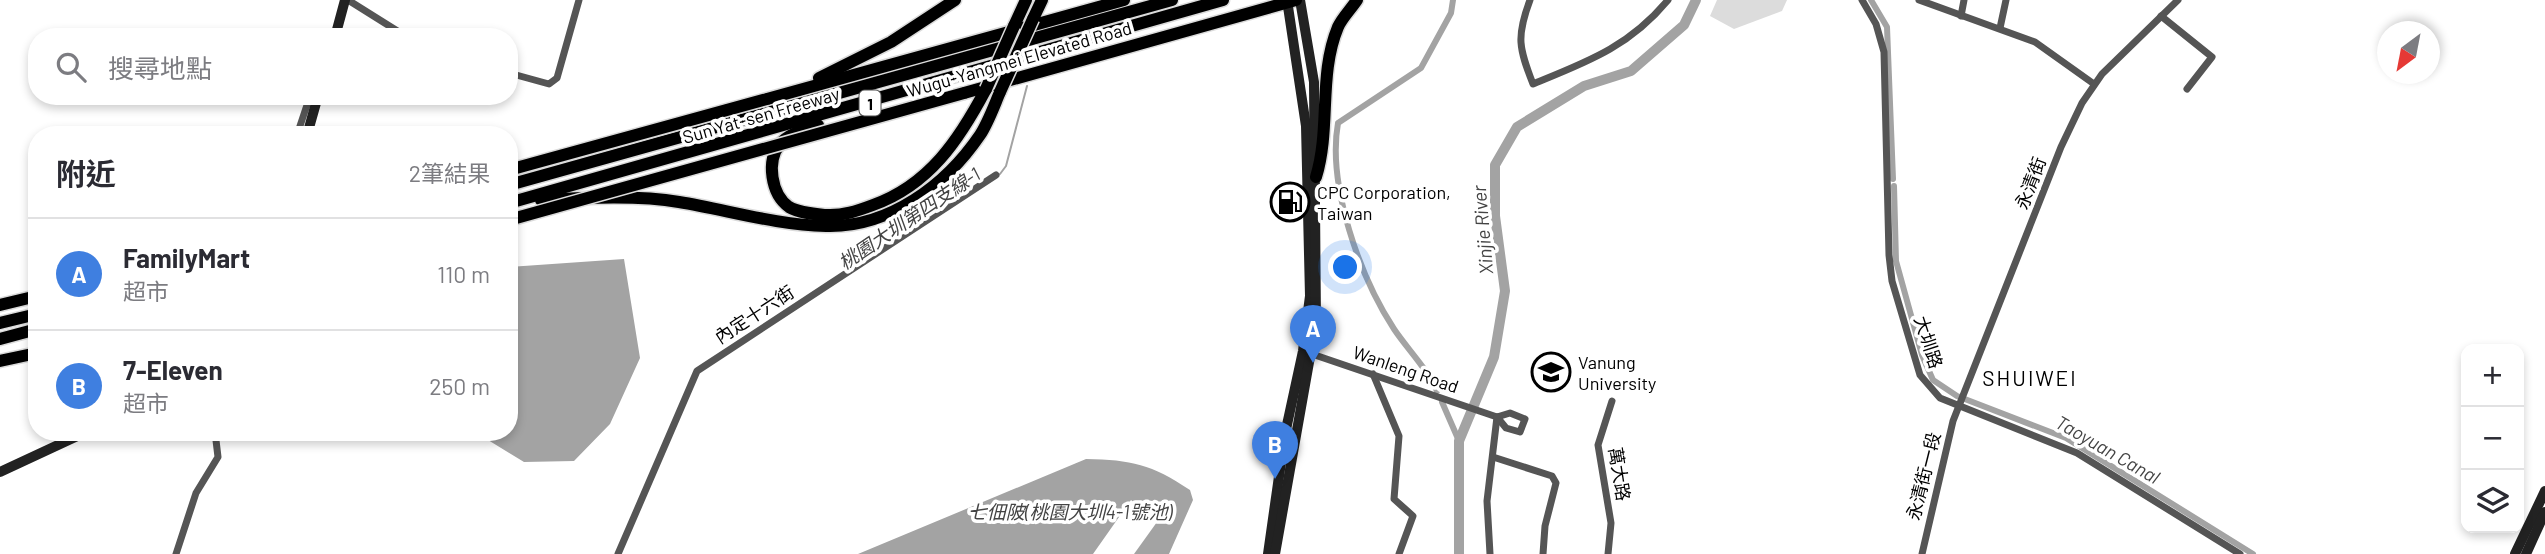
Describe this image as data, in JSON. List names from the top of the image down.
{
  "streets": {
    "highway": ["Wugu-Yangmei Elevated Road", "1", "Sun Yat-sen Freeway"],
    "street": [
      "永清街",
      "內定十六街",
      "大圳路",
      "Wanleng Road",
      "萬大路",
      "永清街一段"
    ]
  },
  "crossings": [
    ["永清街", "大圳路"],
    ["永清街", "永清街一段"],
    ["大圳路", "永清街一段"]
  ],
  "districts": ["SHUIWEI"],
  "water": [
    "桃園大圳第四支線-1",
    "Xinjie River",
    "Taoyuan Canal",
    "七佃陂(桃園大圳4-1號池)"
  ],
  "places": {
    "fuel station": ["CPC Corporation, Taiwan"],
    "school or university": ["Vanung University"]
  },
  "north": "bottom left",
  "page": {
    "search": "搜尋地點",
    "heading": ["附近", "2筆結果"],
    "list": [
      {
        "mark": "A",
        "name": "FamilyMart",
        "note": "超市",
        "value": "110 m"
      },
      {
        "mark": "B",
        "name": "7-Eleven",
        "note": "超市",
        "value": "250 m"
      }
    ],
    "pins": ["A", "B"],
    "map_buttons": ["+", "−"]
  }
}
